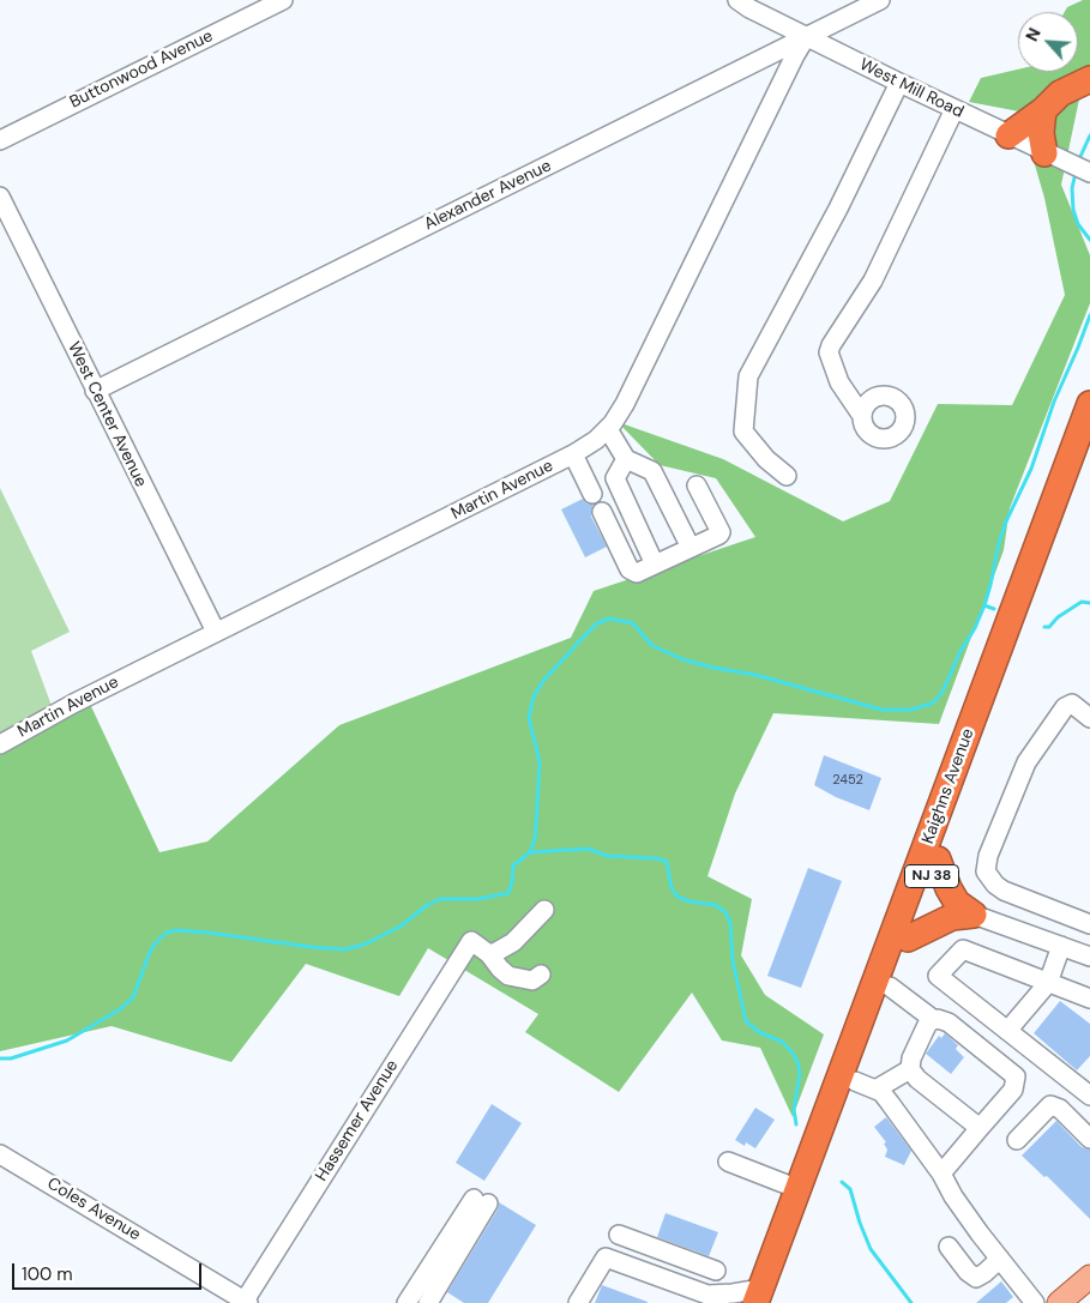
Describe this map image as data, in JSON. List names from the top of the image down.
{
  "streets": {
    "highway": ["Kaighns Avenue", "NJ 38"],
    "street": [
      "Buttonwood Avenue",
      "West Mill Road",
      "Alexander Avenue",
      "West Center Avenue",
      "Martin Avenue",
      "Hassemer Avenue",
      "Coles Avenue"
    ]
  },
  "crossings": [
    ["West Mill Road", "Alexander Avenue"],
    ["West Mill Road", "Martin Avenue"],
    ["Alexander Avenue", "West Center Avenue"],
    ["Alexander Avenue", "Martin Avenue"],
    ["West Center Avenue", "Martin Avenue"],
    ["Hassemer Avenue", "Coles Avenue"]
  ],
  "house_numbers": ["2452"],
  "scale_bar": "100 m",
  "north": "top left"
}
